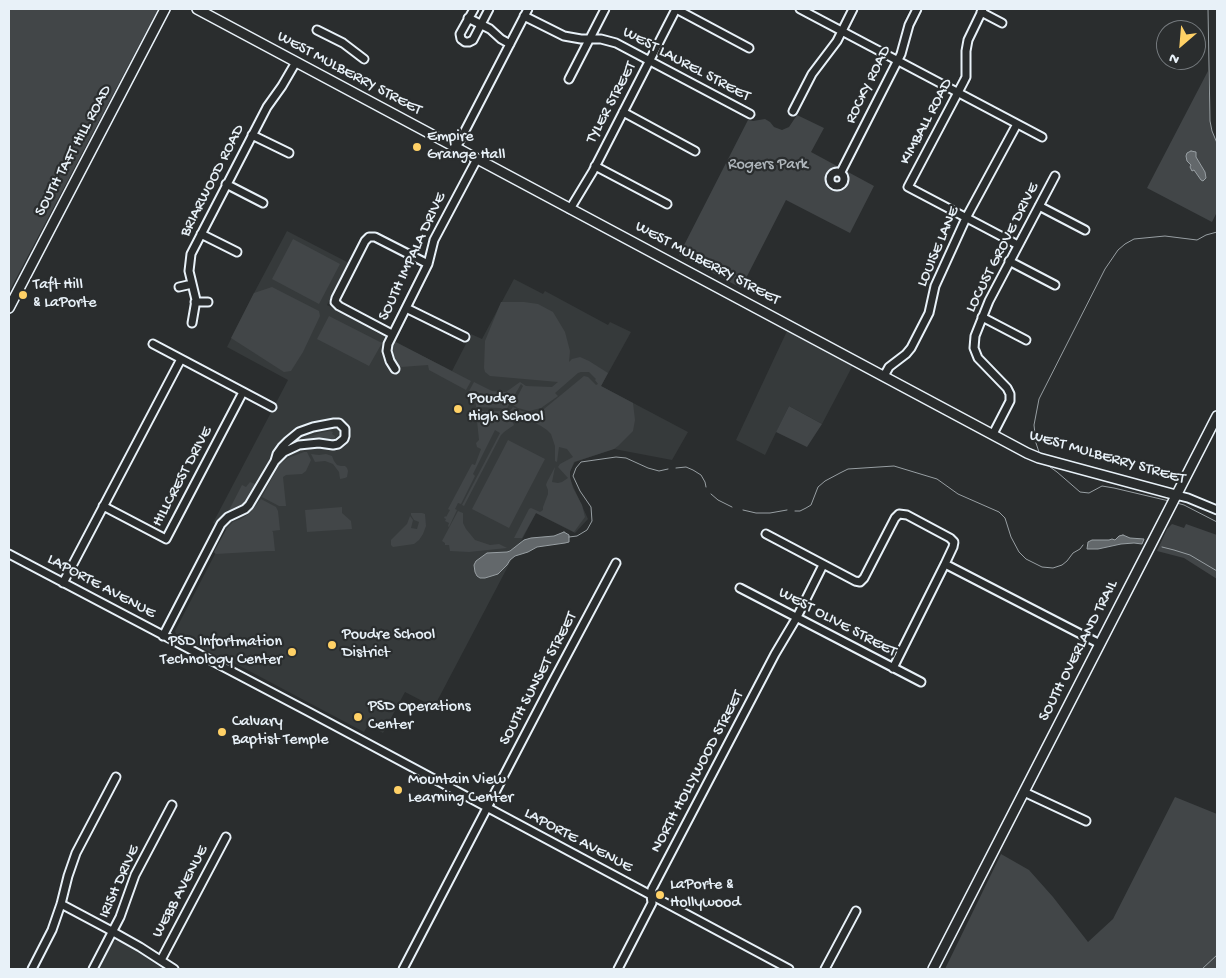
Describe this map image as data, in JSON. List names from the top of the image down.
{
  "streets": {
    "main road": ["WEST MULBERRY STREET", "SOUTH TAFT HILL ROAD", "SOUTH OVERLAND TRAIL"],
    "street": [
      "WEST LAUREL STREET",
      "ROCKY ROAD",
      "TYLER STREET",
      "KIMBALL ROAD",
      "BRIARWOOD ROAD",
      "LOUISE LANE",
      "LOCUST GROVE DRIVE",
      "SOUTH IMPALA DRIVE",
      "HILLCREST DRIVE",
      "LAPORTE AVENUE",
      "WEST OLIVE STREET",
      "SOUTH SUNSET STREET",
      "NORTH HOLLYWOOD STREET",
      "IRISH DRIVE",
      "WEBB AVENUE"
    ]
  },
  "crossings": [
    ["WEST LAUREL STREET", "TYLER STREET"],
    ["WEST MULBERRY STREET", "TYLER STREET"],
    ["WEST MULBERRY STREET", "BRIARWOOD ROAD"],
    ["WEST MULBERRY STREET", "LOUISE LANE"],
    ["WEST MULBERRY STREET", "LOCUST GROVE DRIVE"],
    ["WEST MULBERRY STREET", "SOUTH IMPALA DRIVE"],
    ["WEST MULBERRY STREET", "SOUTH OVERLAND TRAIL"],
    ["KIMBALL ROAD", "LOUISE LANE"],
    ["KIMBALL ROAD", "LOCUST GROVE DRIVE"],
    ["LAPORTE AVENUE", "SOUTH SUNSET STREET"],
    ["LAPORTE AVENUE", "NORTH HOLLYWOOD STREET"],
    ["WEST OLIVE STREET", "NORTH HOLLYWOOD STREET"]
  ],
  "parks": ["Rogers Park"],
  "places": [
    "Empire Grange Hall",
    "Taft Hill & LaPorte",
    "Poudre High School",
    "Poudre School District",
    "PSD Infortmation Technology Center",
    "PSD Operations Center",
    "Calvary Baptist Temple",
    "Mountain View Learning Center",
    "LaPorte & Hollywood"
  ],
  "north": "bottom left"
}
